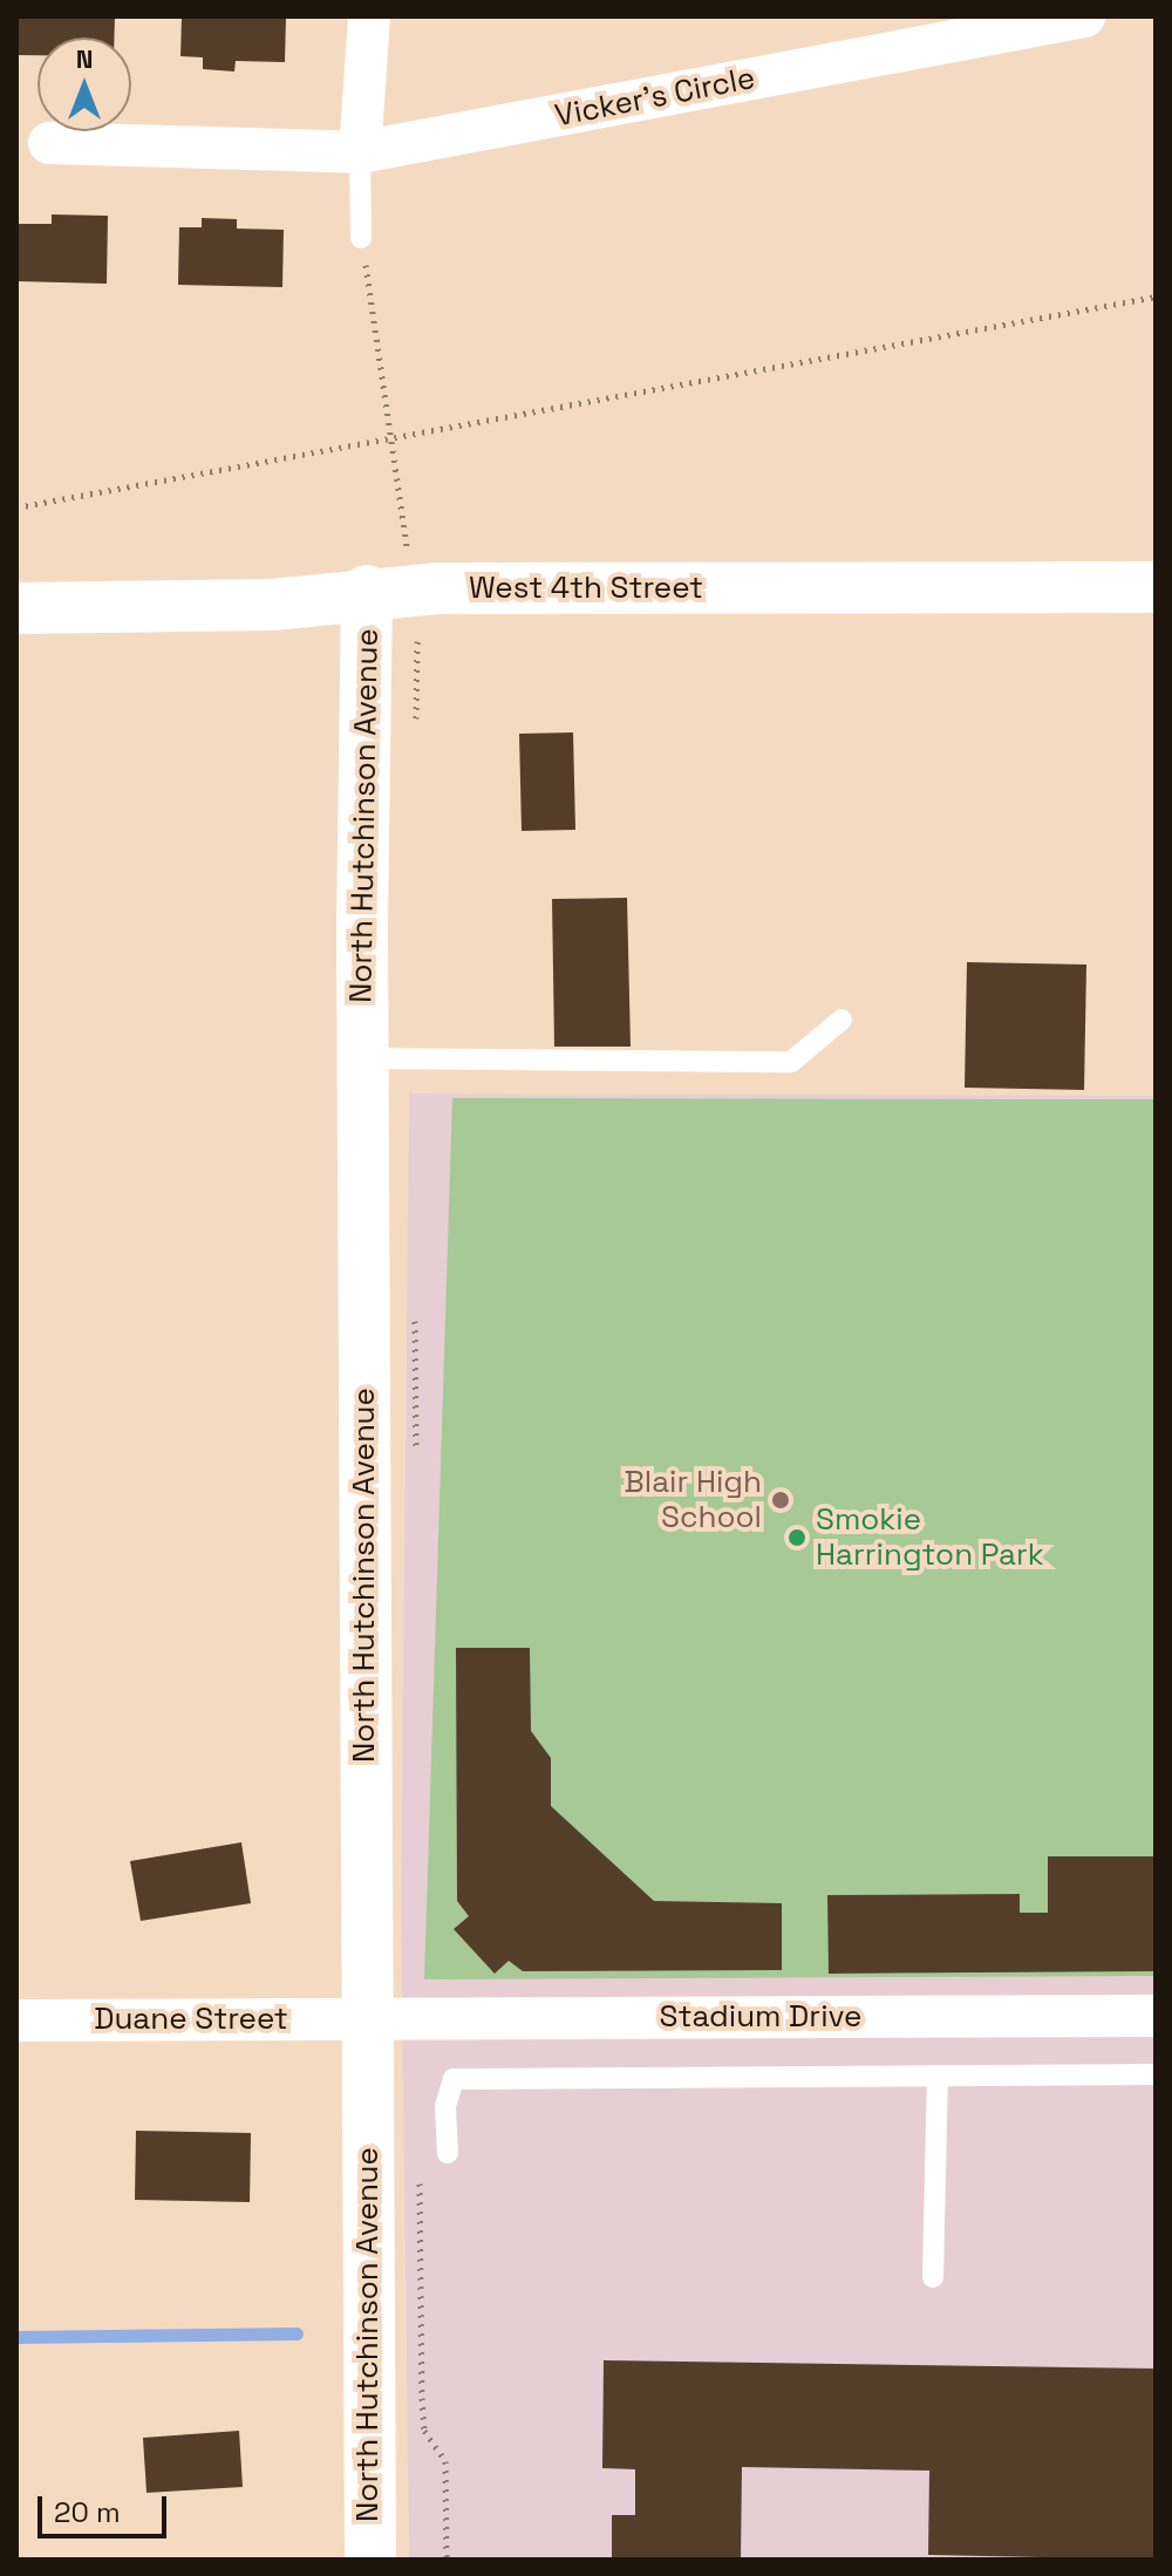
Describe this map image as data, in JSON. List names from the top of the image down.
{
  "streets": {
    "main road": ["West 4th Street", "North Hutchinson Avenue"],
    "street": ["Vicker's Circle", "Stadium Drive", "Duane Street"]
  },
  "crossings": [
    ["West 4th Street", "North Hutchinson Avenue"],
    ["North Hutchinson Avenue", "Stadium Drive"],
    ["North Hutchinson Avenue", "Duane Street"],
    ["Stadium Drive", "Duane Street"]
  ],
  "places": ["Blair High School", "Smokie Harrington Park"],
  "scale_bar": "20 m",
  "north": "top"
}
